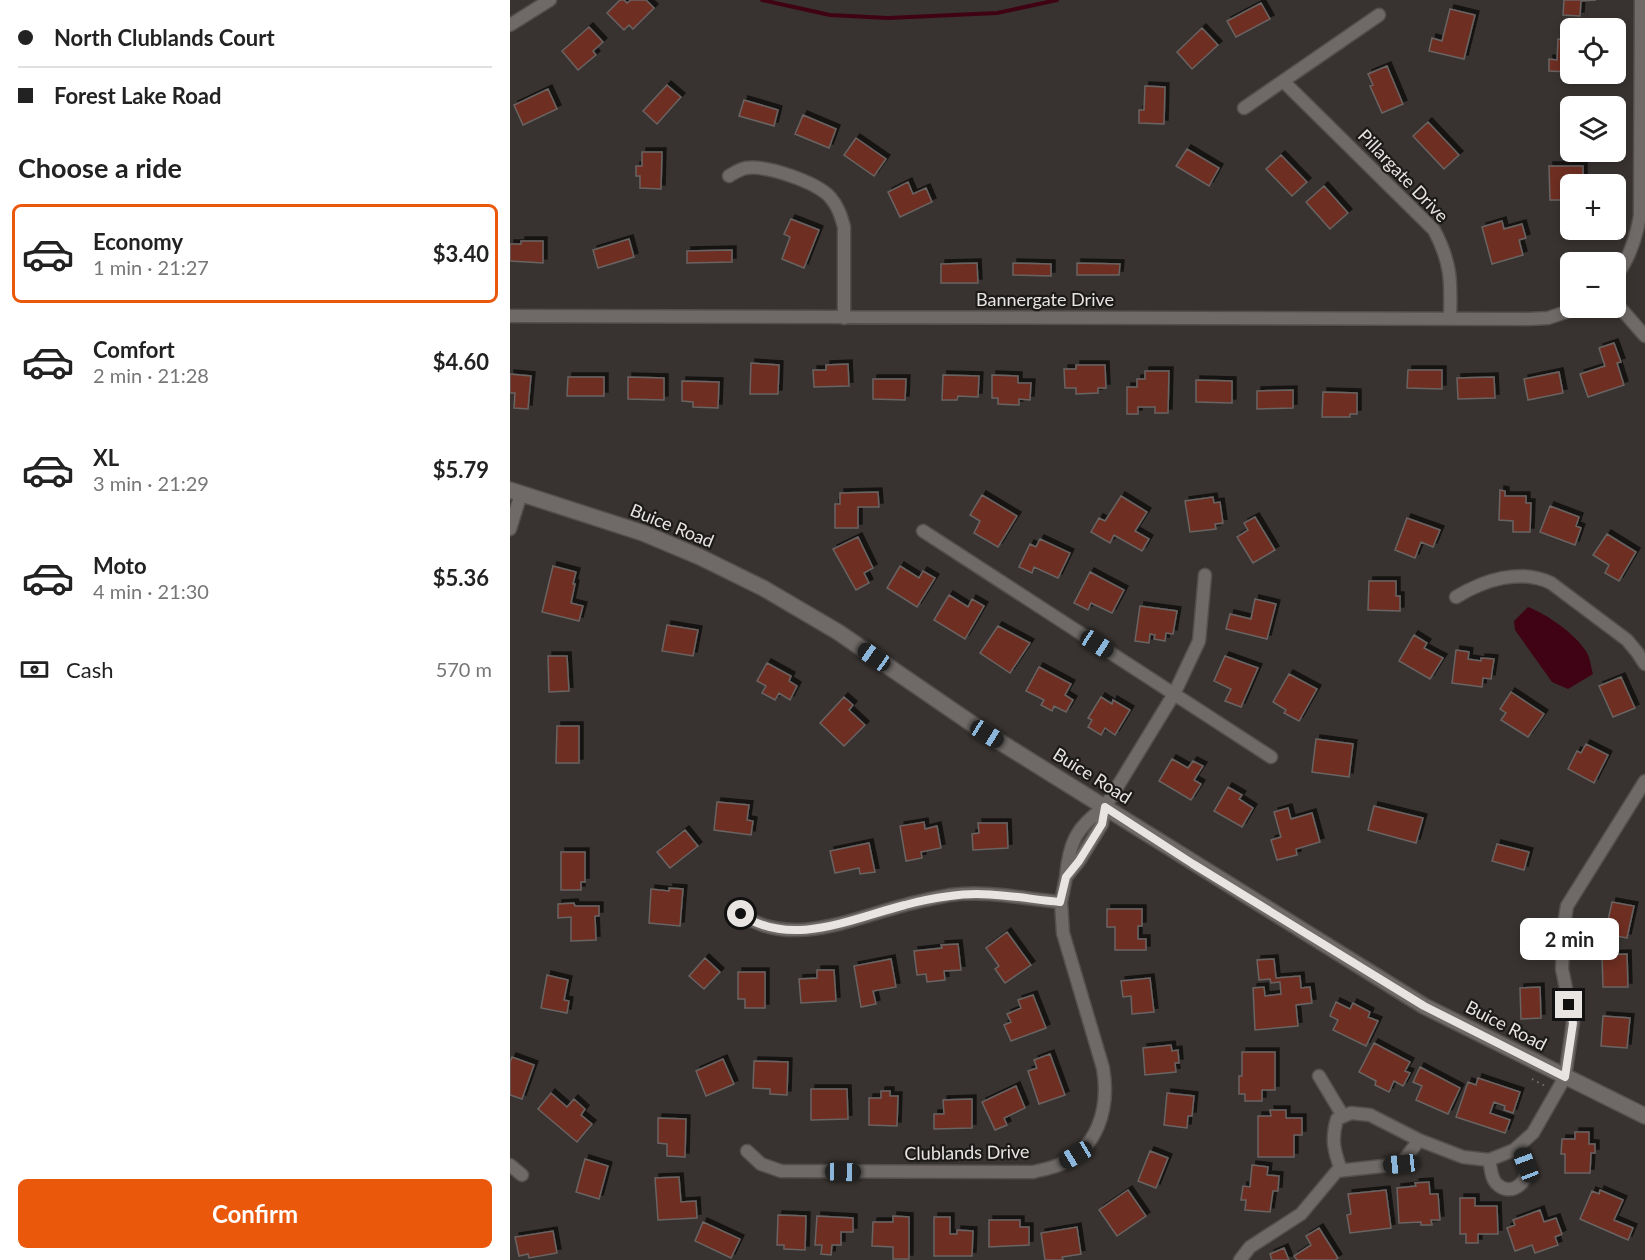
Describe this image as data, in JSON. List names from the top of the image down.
{
  "streets": {
    "street": [
      "Pillargate Drive",
      "Bannergate Drive",
      "Buice Road",
      "Clublands Drive"
    ]
  },
  "crossings": [
    ["Pillargate Drive", "Bannergate Drive"],
    ["Buice Road", "Clublands Drive"]
  ],
  "page": {
    "banner": ["North Clublands Court", "Forest Lake Road"],
    "map_buttons": ["+", "−"],
    "heading": "Choose a ride",
    "list": [
      {
        "name": "Economy",
        "note": "1 min · 21:27",
        "value": "$3.40"
      },
      {
        "name": "Comfort",
        "note": "2 min · 21:28",
        "value": "$4.60"
      },
      {
        "name": "XL",
        "note": "3 min · 21:29",
        "value": "$5.79"
      },
      {
        "name": "Moto",
        "note": "4 min · 21:30",
        "value": "$5.36"
      }
    ],
    "pay": ["Cash", "570 m"],
    "bubble": "2 min",
    "buttons": "Confirm"
  }
}
